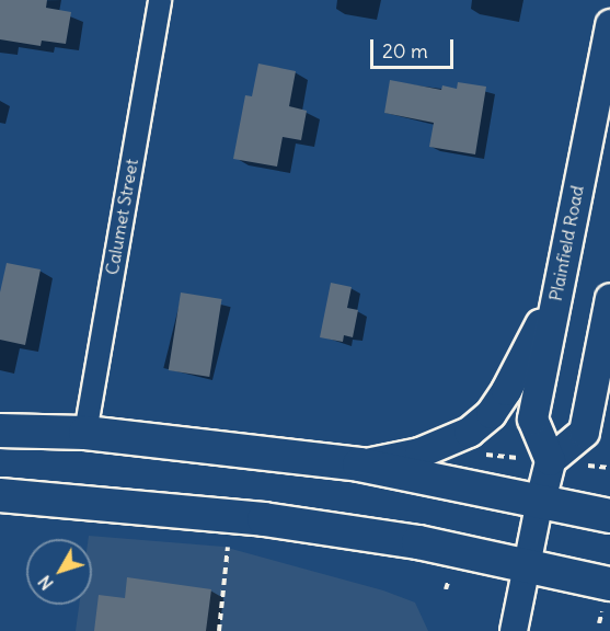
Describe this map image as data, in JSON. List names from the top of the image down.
{
  "streets": {
    "main road": ["Plainfield Road"],
    "street": ["Calumet Street"]
  },
  "scale_bar": "20 m",
  "north": "bottom left"
}
